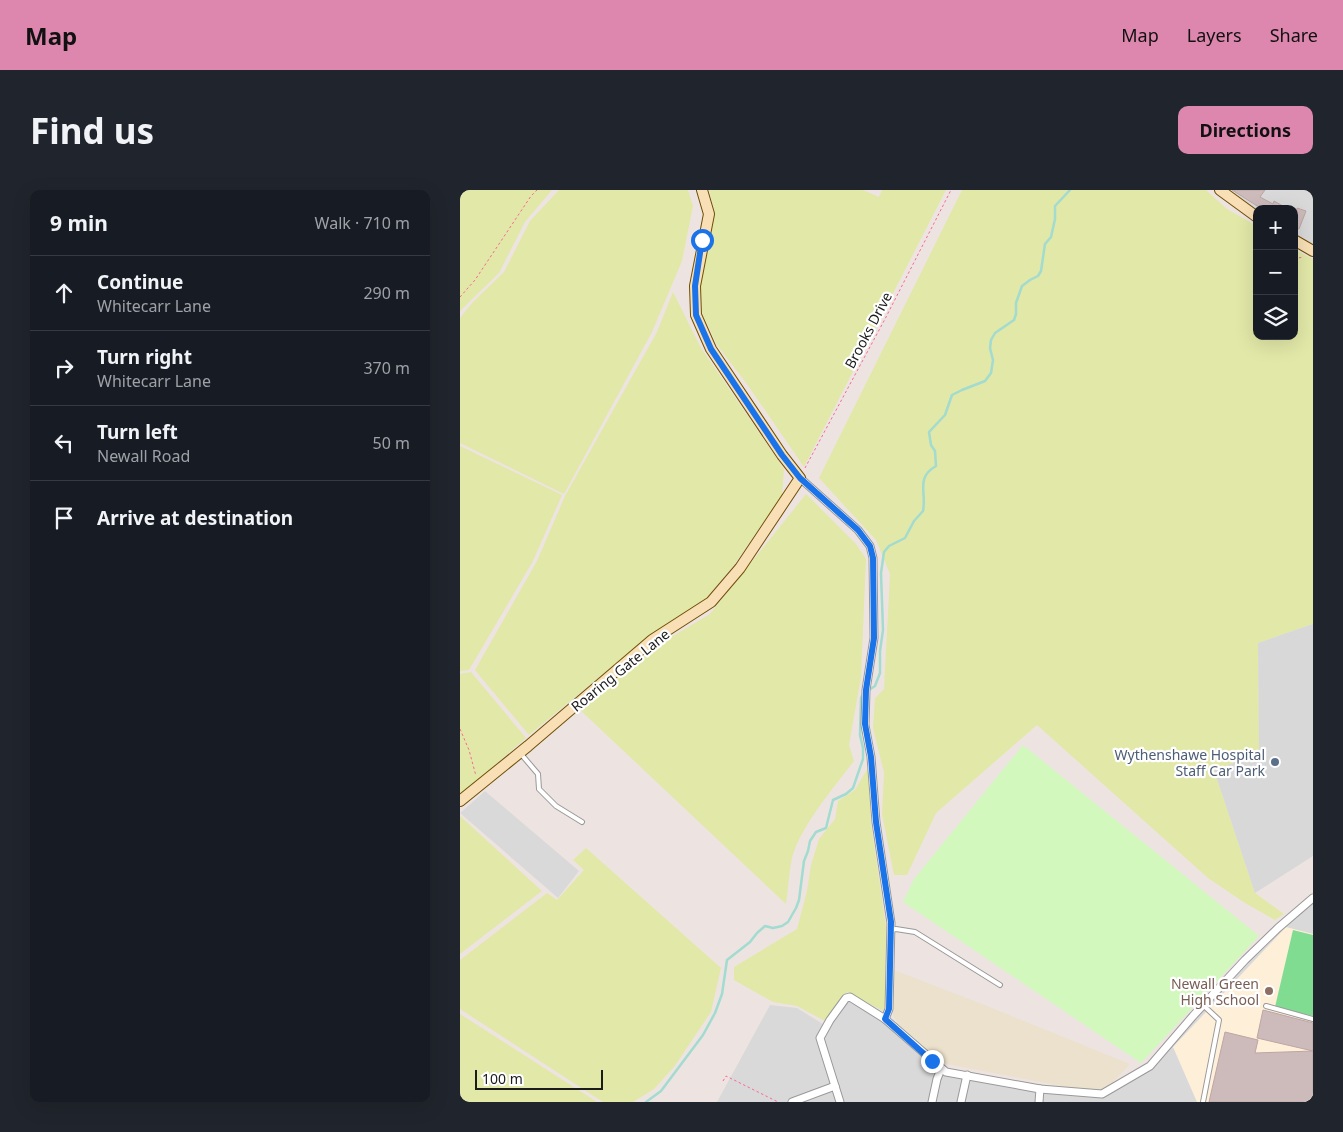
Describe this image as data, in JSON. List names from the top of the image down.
{
  "streets": {
    "street": ["Roaring Gate Lane"],
    "path": ["Brooks Drive"]
  },
  "crossings": [
    ["Brooks Drive", "Roaring Gate Lane"]
  ],
  "places": ["Wythenshawe Hospital Staff Car Park", "Newall Green High School"],
  "scale_bar": "100 m",
  "page": {
    "header": "Map",
    "nav": ["Map", "Layers", "Share"],
    "buttons": "Directions",
    "title": "Find us",
    "heading": ["9 min", "Walk · 710 m"],
    "map_buttons": ["+", "−"],
    "list": [
      ["Continue", "Whitecarr Lane", "290 m"],
      ["Turn right", "Whitecarr Lane", "370 m"],
      ["Turn left", "Newall Road", "50 m"],
      "Arrive at destination"
    ],
    "scale": "100 m"
  }
}
